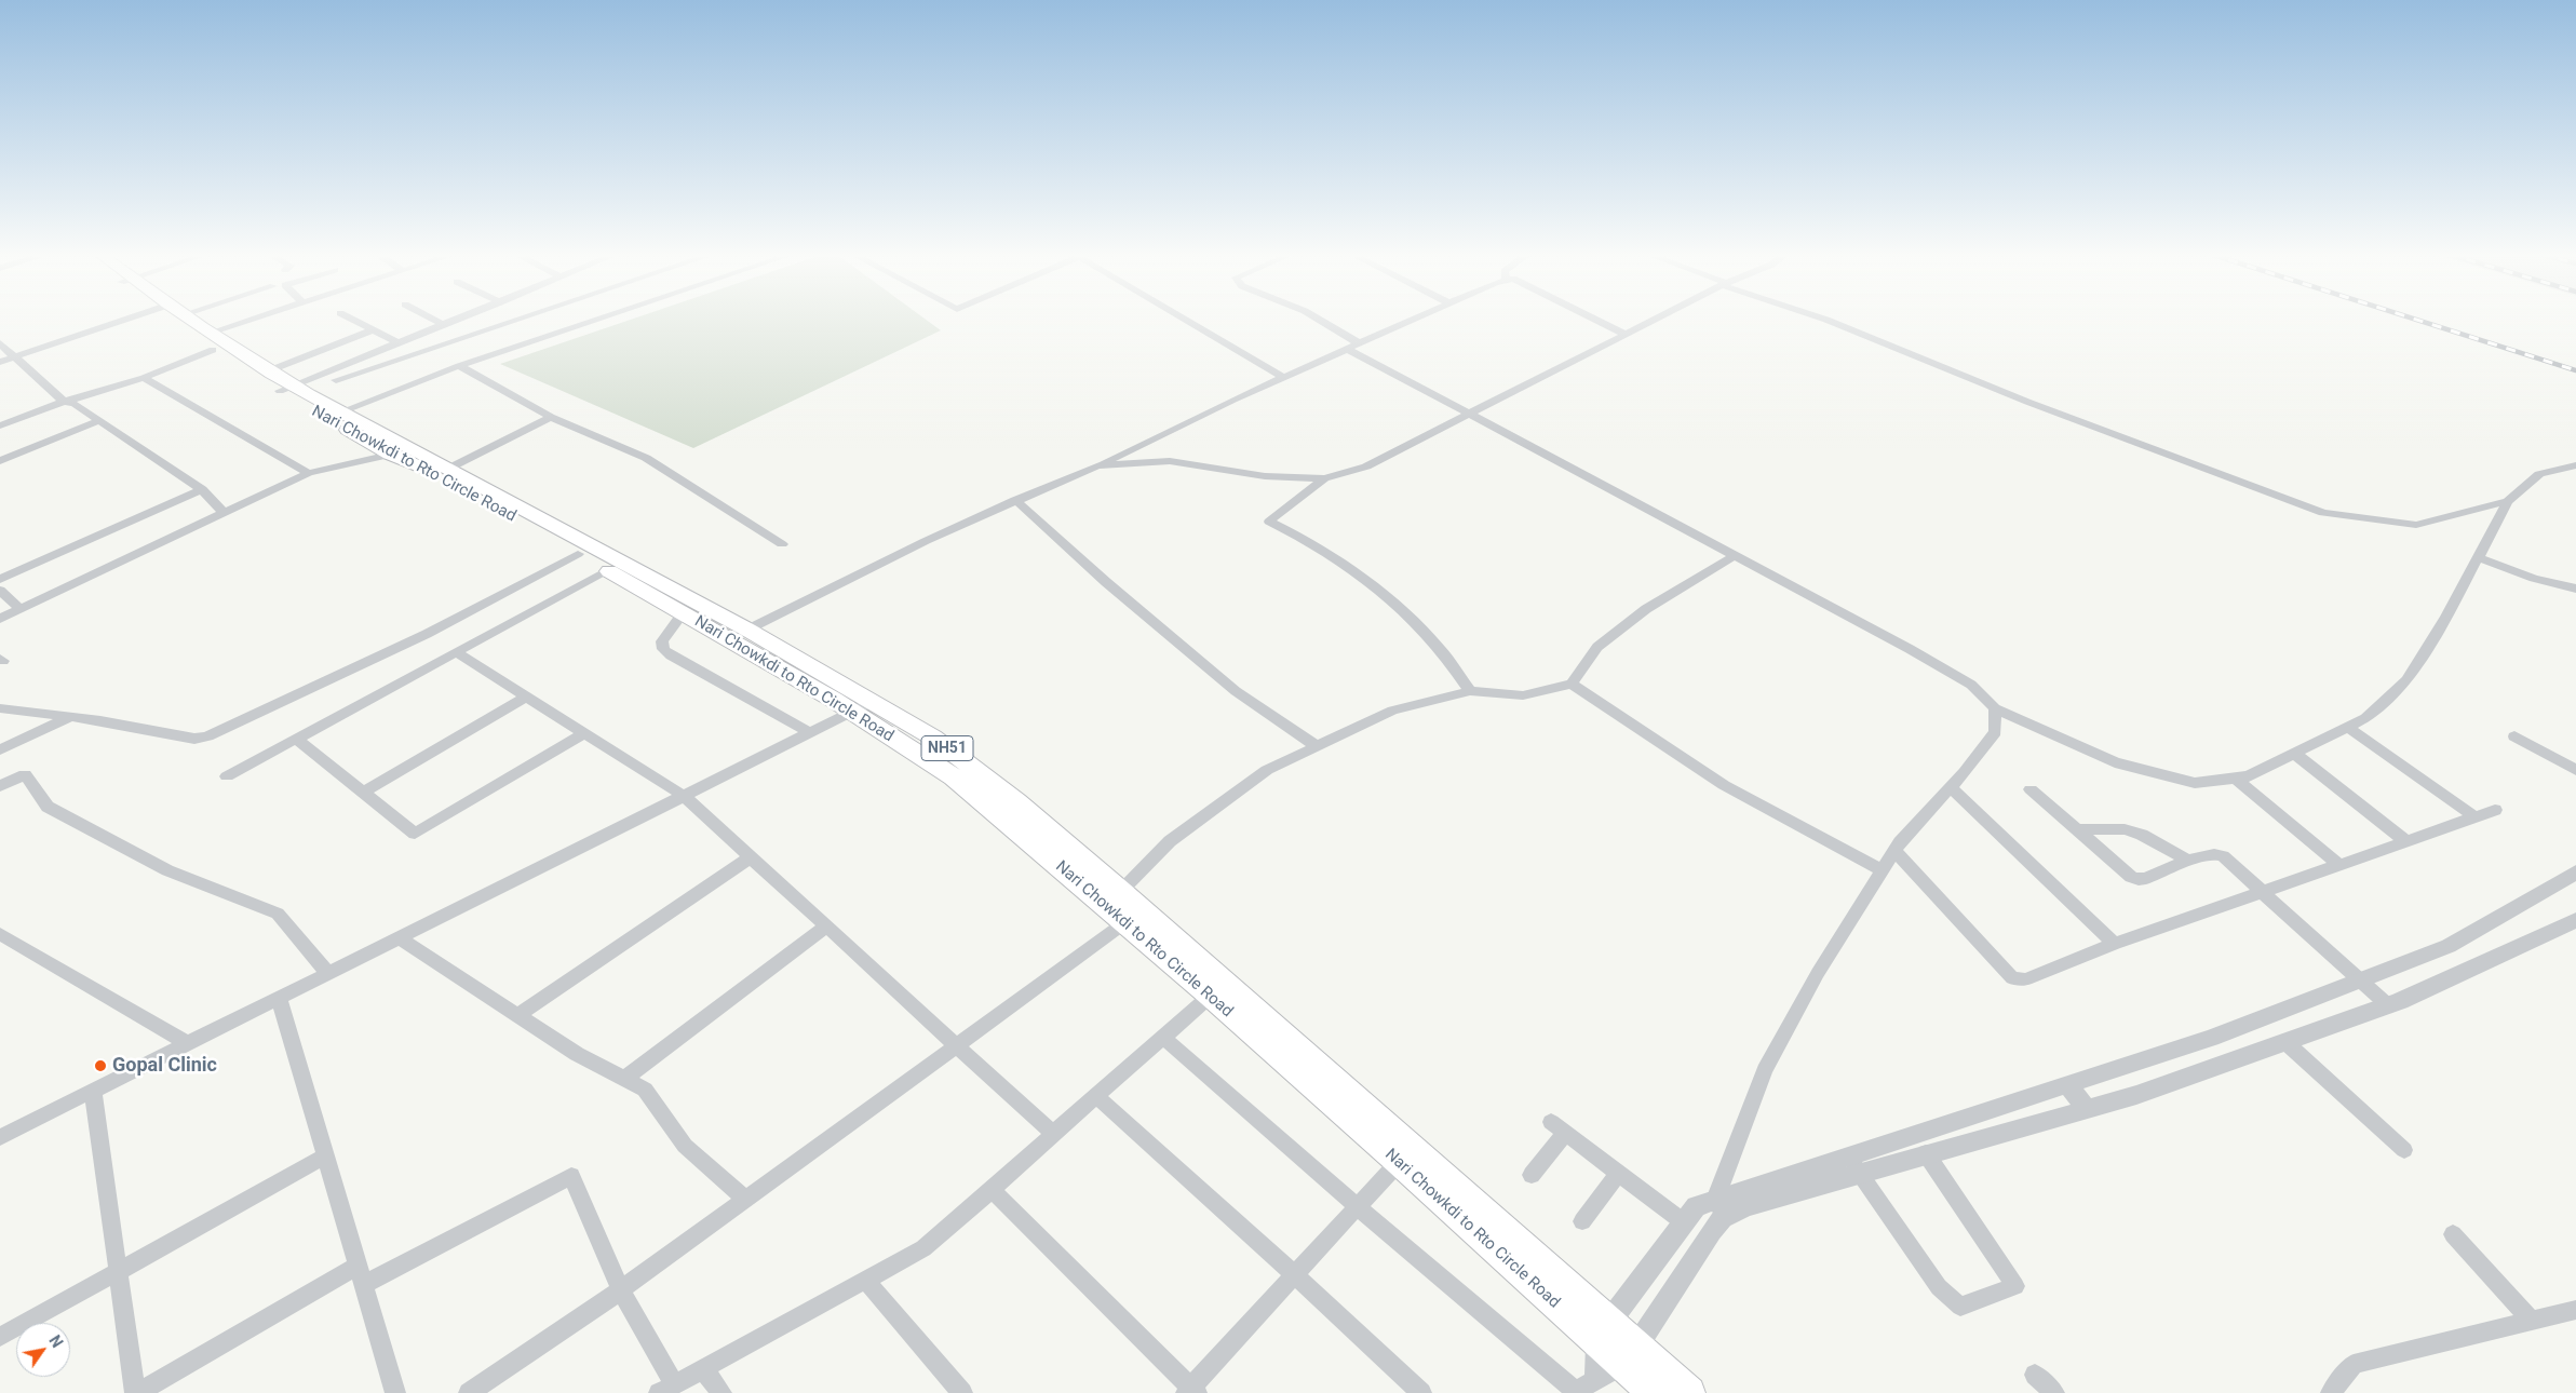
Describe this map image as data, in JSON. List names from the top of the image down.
{
  "streets": {
    "highway": ["Nari Chowkdi to Rto Circle Road", "NH51"]
  },
  "crossings": [
    ["Nari Chowkdi to Rto Circle Road", "NH51"]
  ],
  "places": ["Gopal Clinic"],
  "north": "top right"
}
